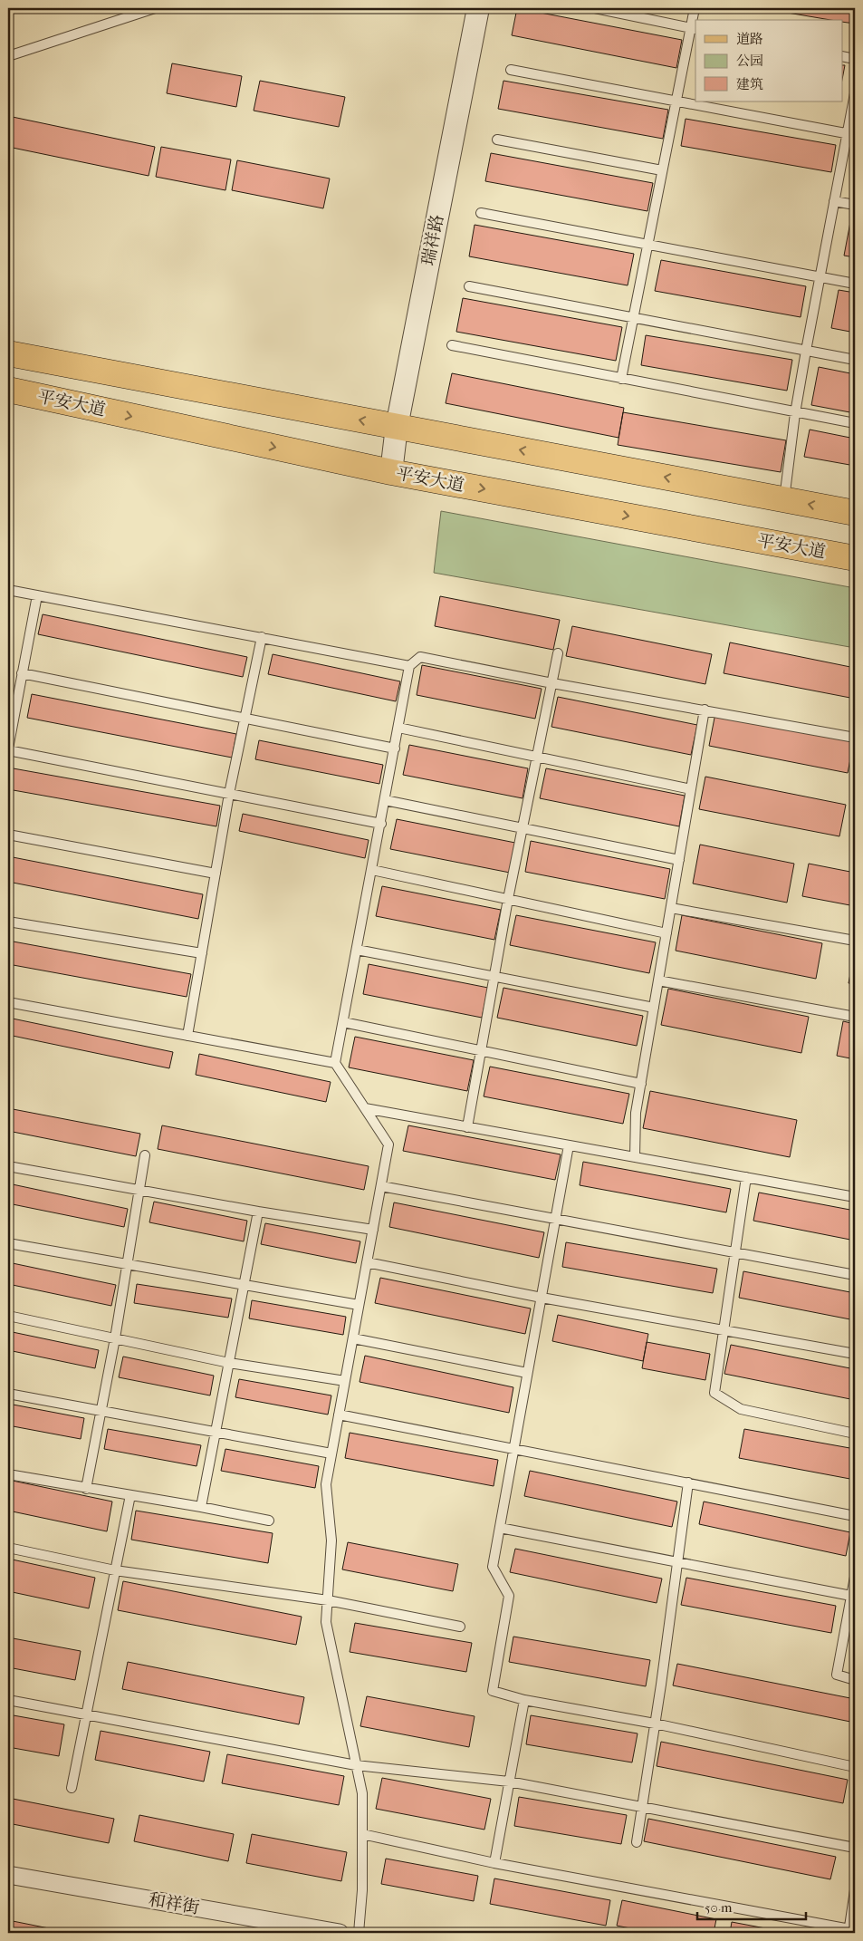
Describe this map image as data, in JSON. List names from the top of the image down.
{
  "streets": {
    "main road": ["平安大道"],
    "street": ["瑞祥路", "和祥街"]
  },
  "crossings": [
    ["瑞祥路", "平安大道"]
  ],
  "legend": ["道路", "公园", "建筑"],
  "scale_bar": "50 m"
}
